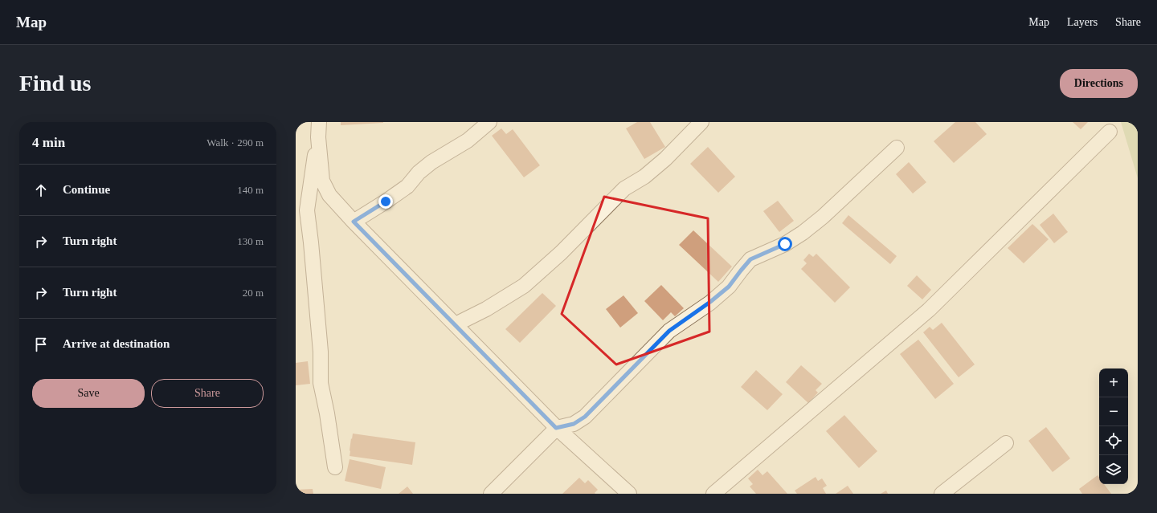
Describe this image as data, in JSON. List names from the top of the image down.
{
  "page": {
    "header": "Map",
    "nav": ["Map", "Layers", "Share"],
    "buttons": [
      "Directions",
      ["Save", "Share"]
    ],
    "title": "Find us",
    "heading": ["4 min", "Walk · 290 m"],
    "list": [
      ["Continue", "140 m"],
      ["Turn right", "130 m"],
      ["Turn right", "20 m"],
      "Arrive at destination"
    ],
    "map_buttons": ["+", "−"]
  }
}
